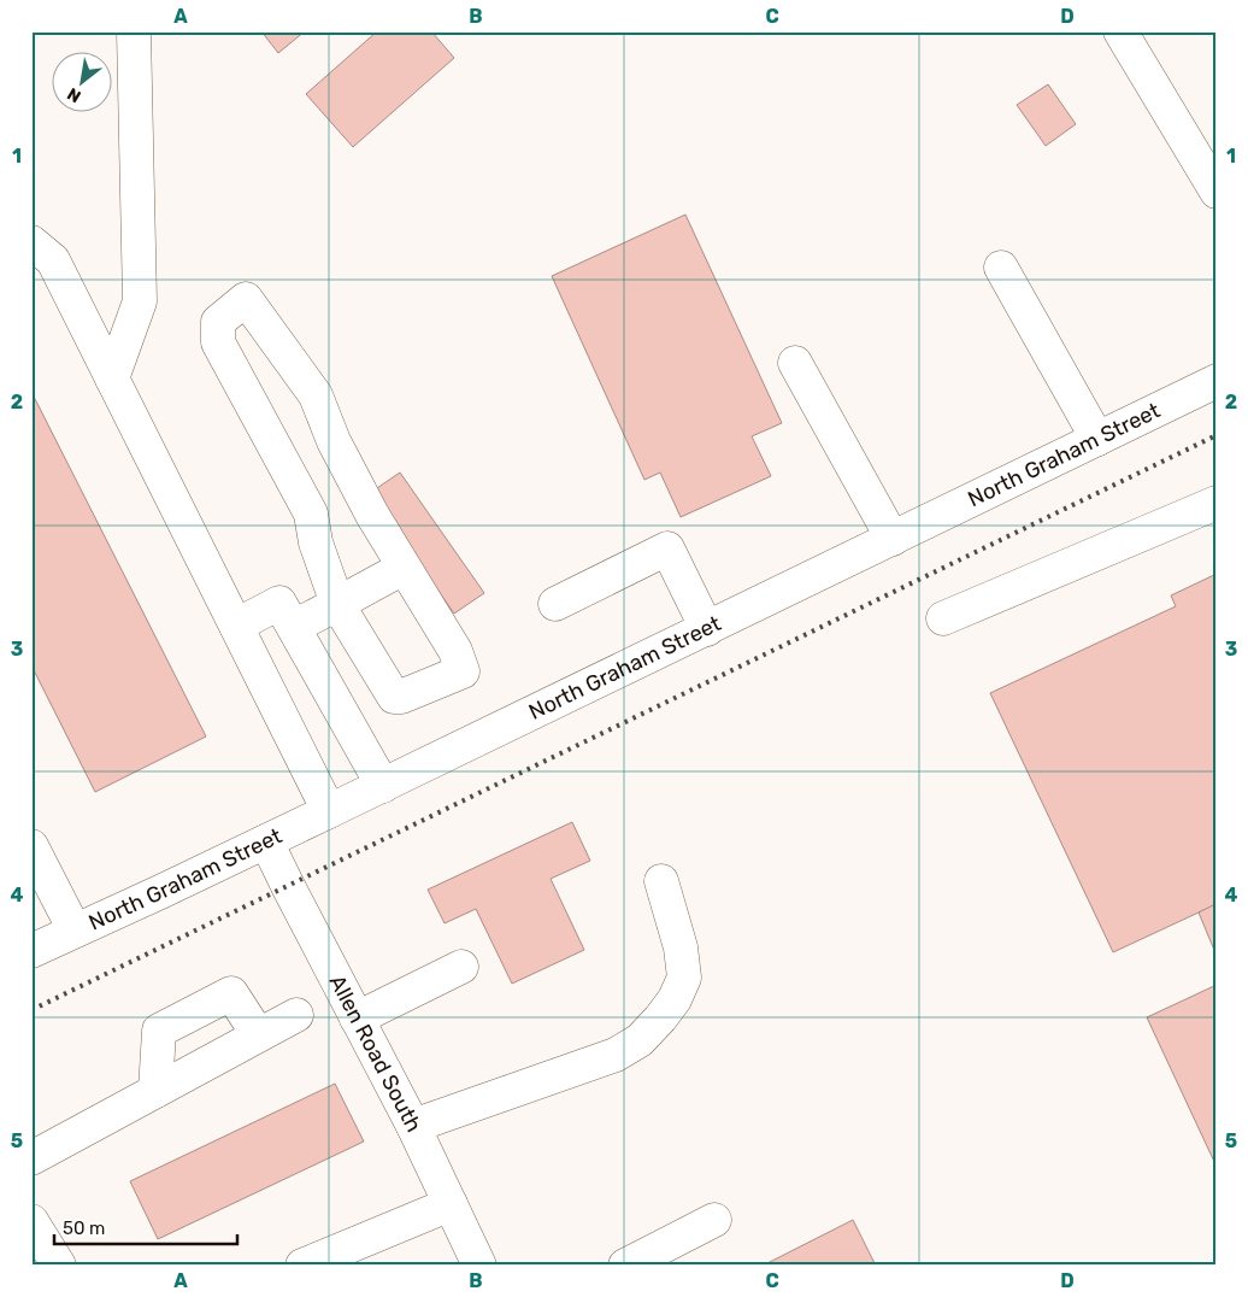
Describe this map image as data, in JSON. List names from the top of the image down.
{
  "streets": {
    "main road": ["North Graham Street", "Allen Road South"]
  },
  "crossings": [
    ["North Graham Street", "Allen Road South"]
  ],
  "scale_bar": "50 m",
  "north": "bottom left",
  "grid": {
    "columns": [
      "A",
      "B",
      "C",
      "D"
    ],
    "rows": [
      "1",
      "2",
      "3",
      "4",
      "5"
    ]
  }
}
